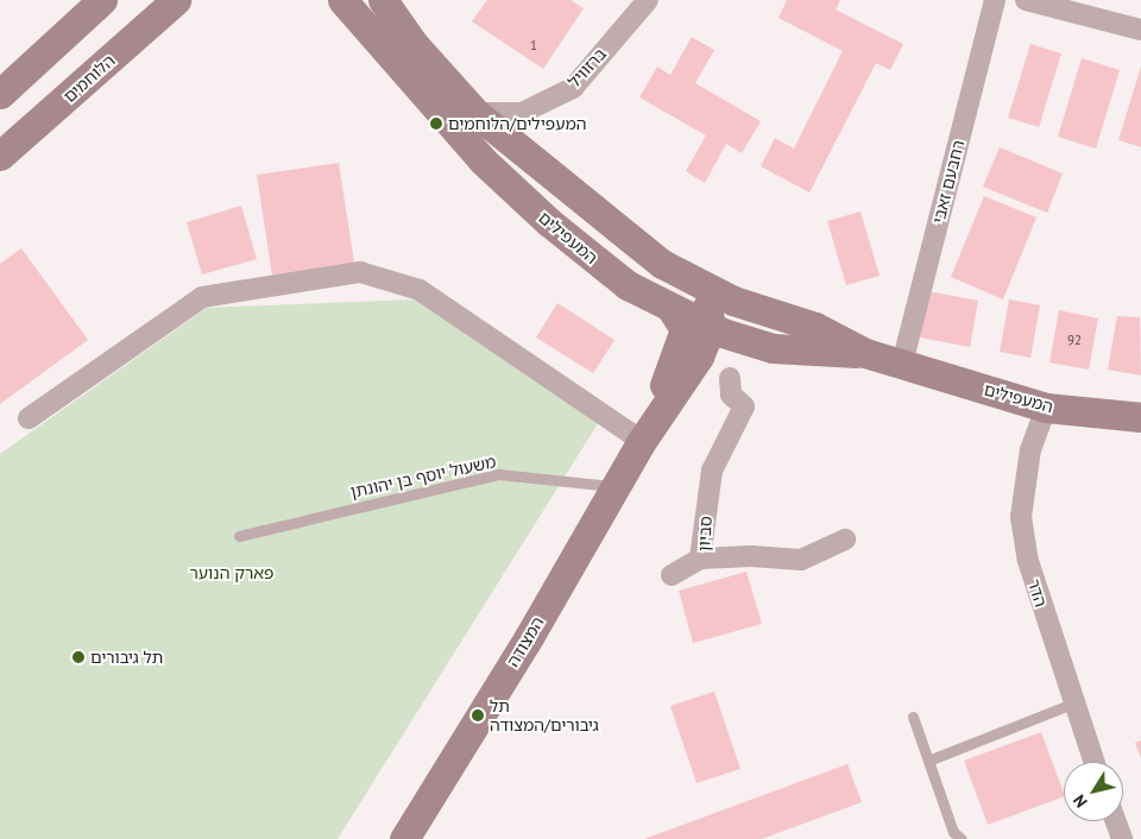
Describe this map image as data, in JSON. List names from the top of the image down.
{
  "streets": {
    "street": [
      "ברזוויל",
      "הלוחמים",
      "רחבעם זאבי",
      "המעפילים",
      "סביון",
      "הדר",
      "המצודה"
    ],
    "lane": ["משעול יוסף בן יהונתן"]
  },
  "crossings": [
    ["ברזוויל", "המעפילים"],
    ["רחבעם זאבי", "המעפילים"],
    ["המעפילים", "הדר"],
    ["המעפילים", "המצודה"],
    ["משעול יוסף בן יהונתן", "המצודה"]
  ],
  "parks": ["פארק הנוער"],
  "places": ["המעפילים/הלוחמים", "תל גיבורים", "תל גיבורים/המצודה"],
  "house_numbers": ["1", "92"],
  "north": "bottom left"
}
